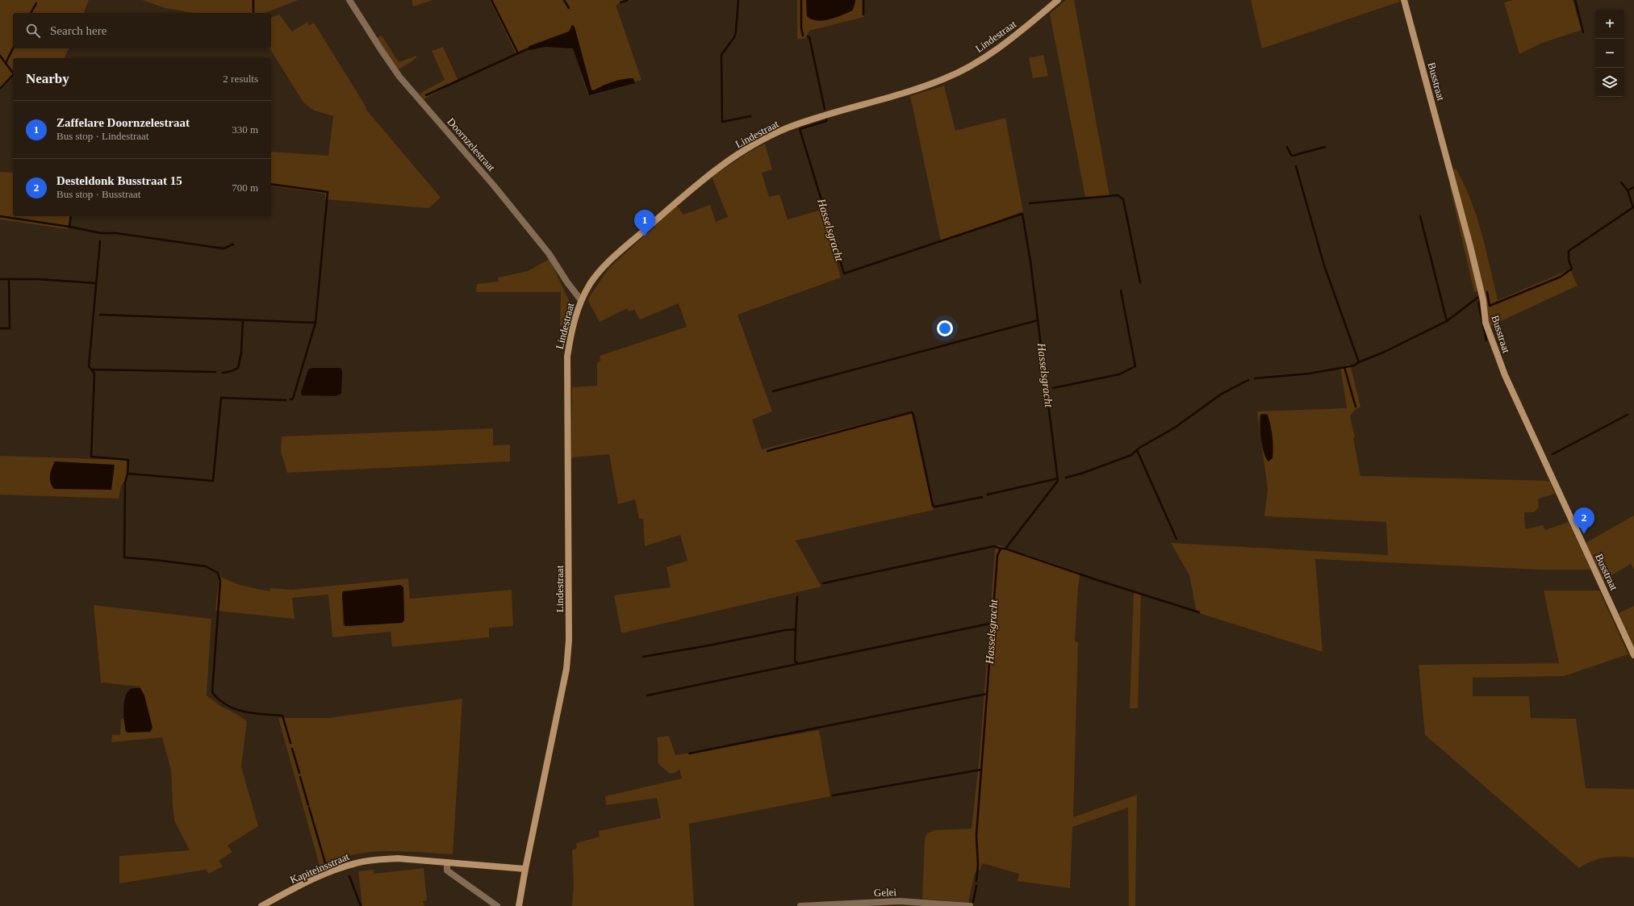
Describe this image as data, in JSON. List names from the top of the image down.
{
  "streets": {
    "street": [
      "Lindestraat",
      "Busstraat",
      "Doornzelestraat",
      "Kapiteinsstraat",
      "Gelei"
    ]
  },
  "crossings": [
    ["Lindestraat", "Doornzelestraat"],
    ["Lindestraat", "Kapiteinsstraat"]
  ],
  "water": ["Hasselsgracht"],
  "page": {
    "map_buttons": ["+", "−"],
    "search": "Search here",
    "heading": ["Nearby", "2 results"],
    "list": [
      {
        "mark": "1",
        "name": "Zaffelare Doornzelestraat",
        "note": "Bus stop · Lindestraat",
        "value": "330 m"
      },
      {
        "mark": "2",
        "name": "Desteldonk Busstraat 15",
        "note": "Bus stop · Busstraat",
        "value": "700 m"
      }
    ],
    "pins": ["1", "2"]
  }
}
